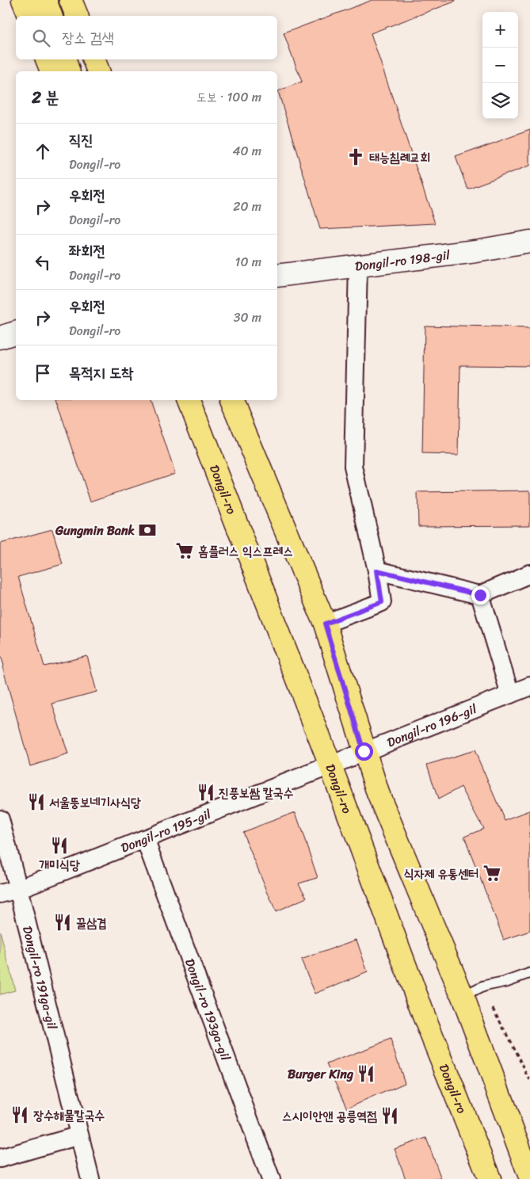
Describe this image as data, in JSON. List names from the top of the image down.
{
  "streets": {
    "main road": ["Dongil-ro"],
    "street": [
      "Dongil-ro 198-gil",
      "Dongil-ro 196-gil",
      "Dongil-ro 195-gil",
      "Dongil-ro 191ga-gil",
      "Dongil-ro 193ga-gil"
    ]
  },
  "crossings": [
    ["Dongil-ro", "Dongil-ro 196-gil"],
    ["Dongil-ro", "Dongil-ro 195-gil"],
    ["Dongil-ro 196-gil", "Dongil-ro 195-gil"],
    ["Dongil-ro 195-gil", "Dongil-ro 191ga-gil"],
    ["Dongil-ro 195-gil", "Dongil-ro 193ga-gil"]
  ],
  "places": {
    "church": ["태능침례교회"],
    "bank": ["Gungmin Bank"],
    "supermarket": ["홈플러스 익스프레스", "식자제 유통센터"],
    "restaurant": [
      "진풍보쌈 칼국수",
      "서울뚱보네기사식당",
      "개미식당",
      "꿀삼겹",
      "Burger King",
      "장수해물칼국수",
      "스시이안앤 공릉역점"
    ]
  },
  "page": {
    "map_buttons": ["+", "−"],
    "search": "장소 검색",
    "heading": ["2 분", "도보 · 100 m"],
    "list": [
      ["직진", "Dongil-ro", "40 m"],
      ["우회전", "Dongil-ro", "20 m"],
      ["좌회전", "Dongil-ro", "10 m"],
      ["우회전", "Dongil-ro", "30 m"],
      "목적지 도착"
    ]
  }
}
